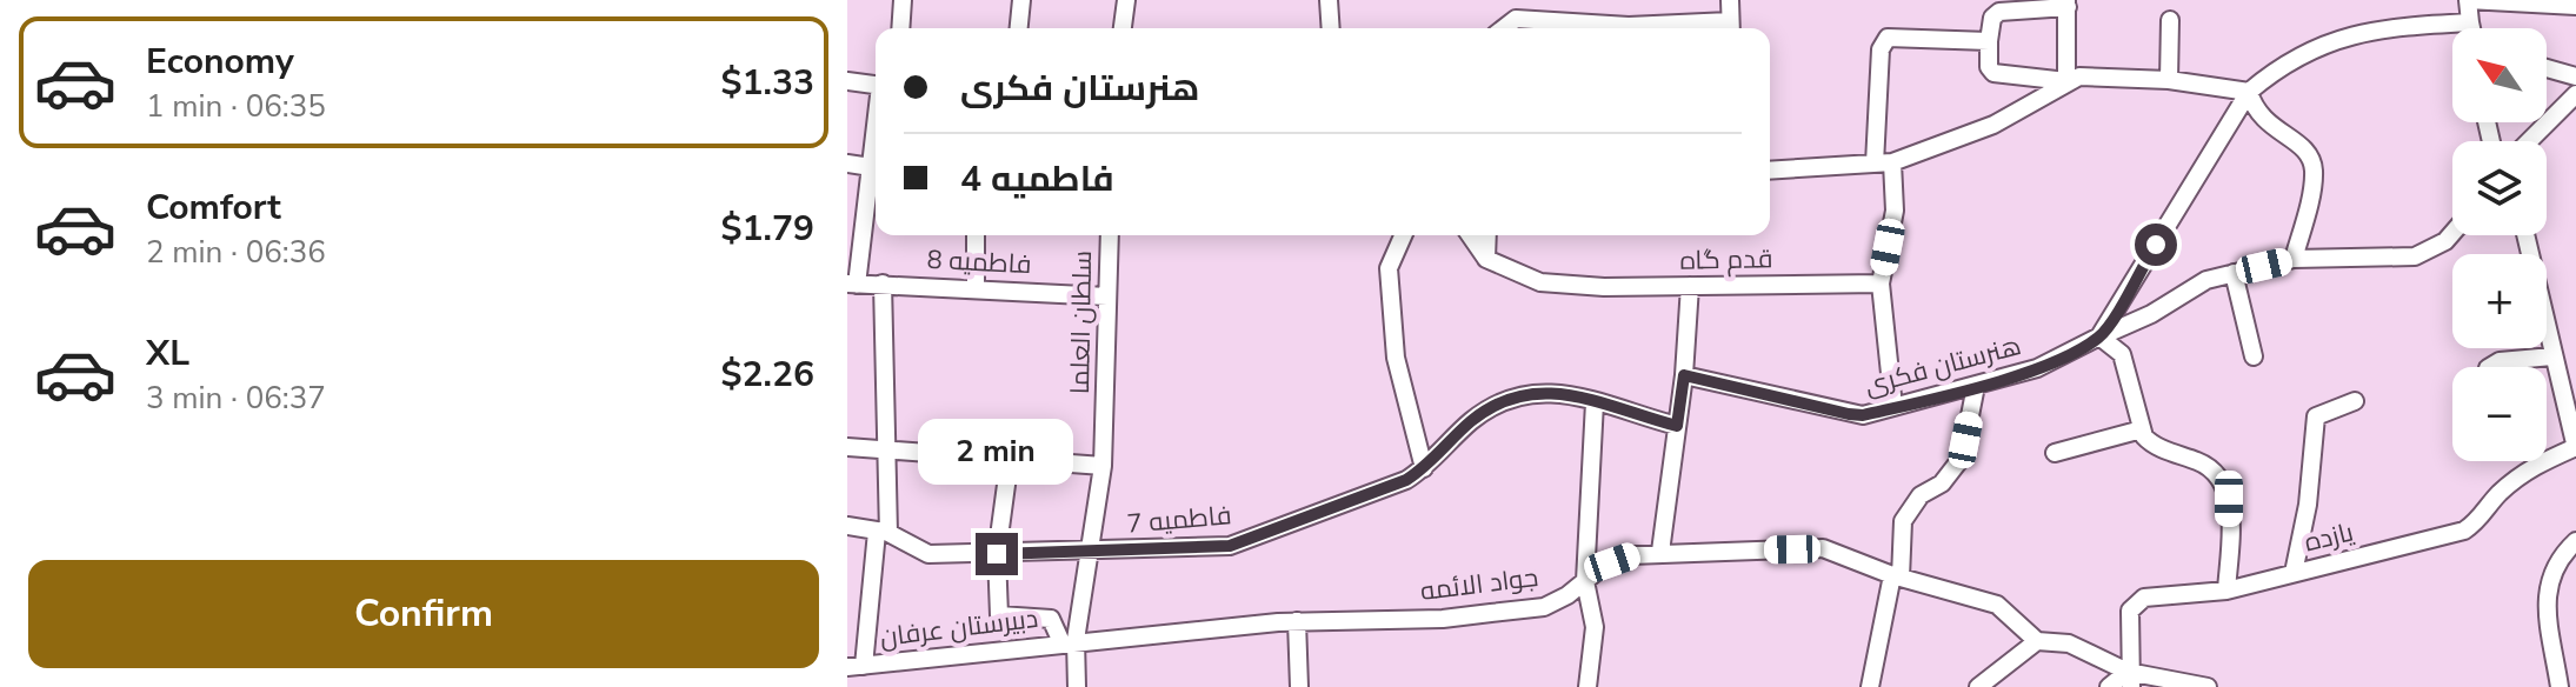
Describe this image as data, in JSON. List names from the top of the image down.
{
  "streets": {
    "street": [
      "قدم گاه",
      "فاطمیه 8",
      "سلطان العلما",
      "هنرستان فکری",
      "فاطمیه 7",
      "یازده",
      "جواد الائمه",
      "دبیرستان عرفان"
    ]
  },
  "crossings": [
    ["فاطمیه 8", "سلطان العلما"],
    ["سلطان العلما", "فاطمیه 7"],
    ["سلطان العلما", "جواد الائمه"],
    ["سلطان العلما", "دبیرستان عرفان"],
    ["جواد الائمه", "دبیرستان عرفان"]
  ],
  "north": "top left",
  "page": {
    "list": [
      {
        "name": "Economy",
        "note": "1 min · 06:35",
        "value": "$1.33"
      },
      {
        "name": "Comfort",
        "note": "2 min · 06:36",
        "value": "$1.79"
      },
      {
        "name": "XL",
        "note": "3 min · 06:37",
        "value": "$2.26"
      }
    ],
    "map_buttons": ["+", "−"],
    "banner": ["هنرستان فکری", "فاطمیه 4"],
    "bubble": "2 min",
    "buttons": "Confirm"
  }
}
